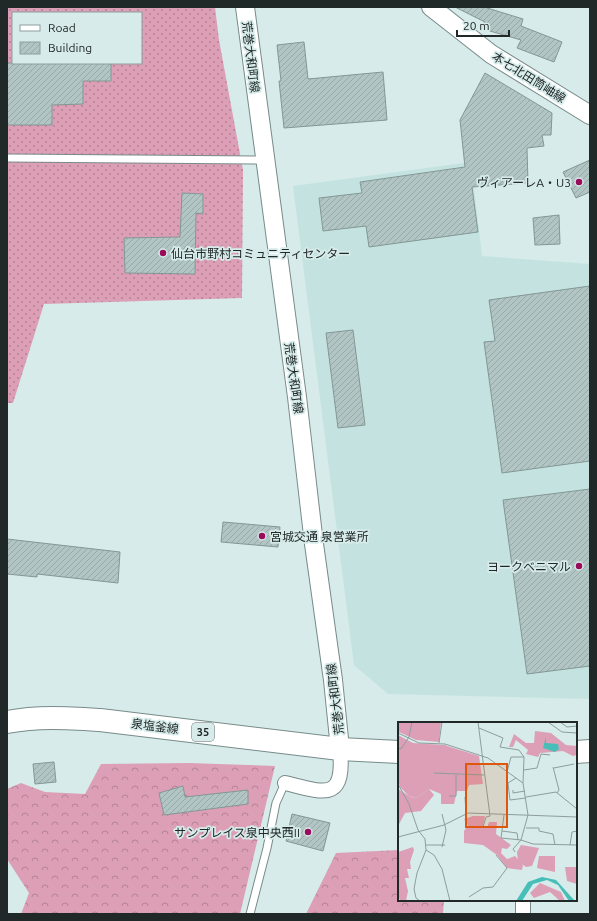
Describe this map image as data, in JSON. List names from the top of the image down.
{
  "streets": {
    "main road": ["泉塩釜線", "35"],
    "street": ["荒巻大和町線", "本七北田筒岫線"]
  },
  "crossings": [
    ["荒巻大和町線", "泉塩釜線"]
  ],
  "places": [
    "ヴィアーレA・U3",
    "仙台市野村コミュニティセンター",
    "宮城交通 泉営業所",
    "ヨークベニマル",
    "サンプレイス泉中央西II"
  ],
  "legend": ["Road", "Building"],
  "scale_bar": "20 m"
}
